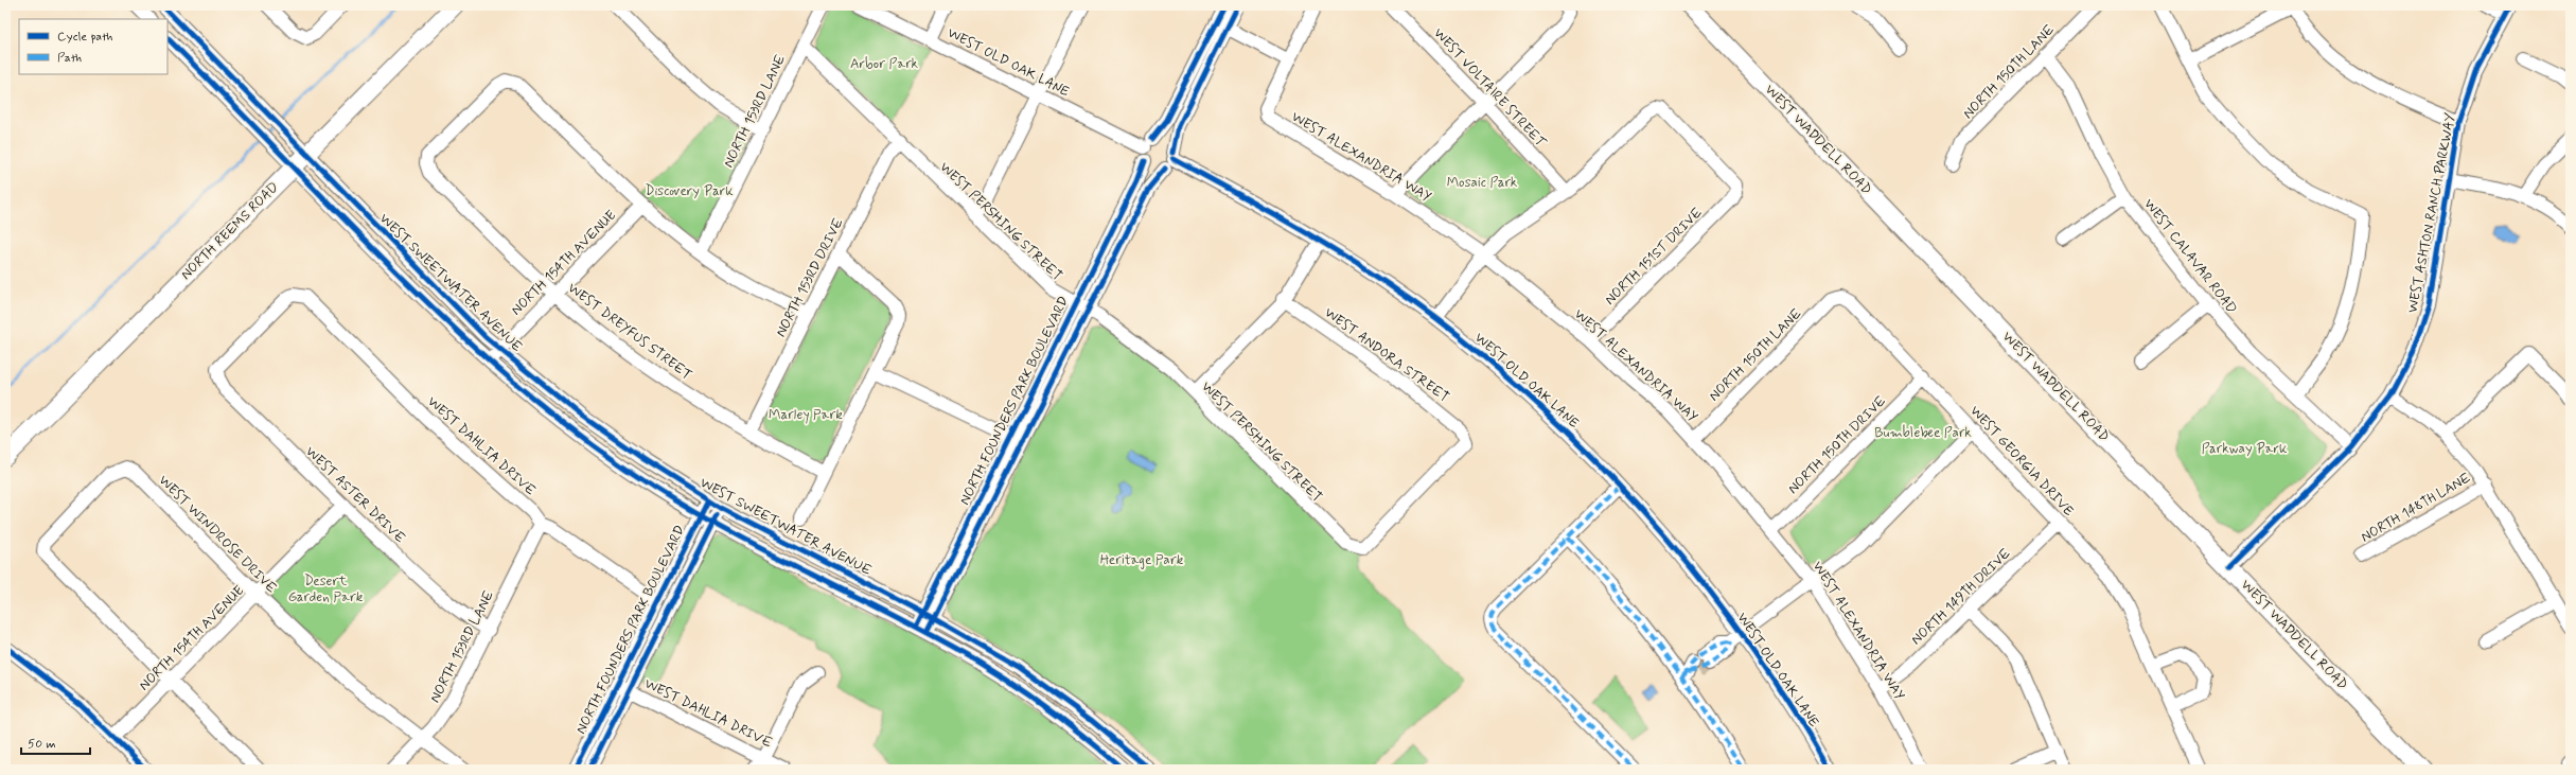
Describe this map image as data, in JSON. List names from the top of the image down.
{
  "streets": {
    "main road": ["WEST WADDELL ROAD", "NORTH REEMS ROAD"],
    "street": [
      "WEST OLD OAK LANE",
      "NORTH 150TH LANE",
      "WEST VOLTAIRE STREET",
      "NORTH 153RD LANE",
      "WEST ALEXANDRIA WAY",
      "WEST ASHTON RANCH PARKWAY",
      "WEST PERSHING STREET",
      "NORTH 151ST DRIVE",
      "WEST CALAVAR ROAD",
      "NORTH 154TH AVENUE",
      "NORTH 153RD DRIVE",
      "WEST SWEETWATER AVENUE",
      "WEST DREYFUS STREET",
      "WEST ANDORA STREET",
      "NORTH FOUNDERS PARK BOULEVARD",
      "NORTH 150TH DRIVE",
      "WEST DAHLIA DRIVE",
      "WEST GEORGIA DRIVE",
      "WEST ASTER DRIVE",
      "NORTH 148TH LANE",
      "WEST WINDROSE DRIVE",
      "NORTH 149TH DRIVE"
    ]
  },
  "crossings": [
    ["WEST OLD OAK LANE", "NORTH FOUNDERS PARK BOULEVARD"],
    ["NORTH 150TH LANE", "WEST ALEXANDRIA WAY"],
    ["NORTH 150TH LANE", "WEST CALAVAR ROAD"],
    ["NORTH 150TH LANE", "WEST GEORGIA DRIVE"],
    ["WEST VOLTAIRE STREET", "NORTH 151ST DRIVE"],
    ["NORTH 153RD LANE", "WEST PERSHING STREET"],
    ["NORTH 153RD LANE", "WEST DAHLIA DRIVE"],
    ["NORTH 153RD LANE", "WEST ASTER DRIVE"],
    ["NORTH 153RD LANE", "WEST WINDROSE DRIVE"],
    ["WEST WADDELL ROAD", "WEST ASHTON RANCH PARKWAY"],
    ["WEST ALEXANDRIA WAY", "NORTH 151ST DRIVE"],
    ["WEST ALEXANDRIA WAY", "NORTH 150TH DRIVE"],
    ["WEST ALEXANDRIA WAY", "NORTH 149TH DRIVE"],
    ["WEST ASHTON RANCH PARKWAY", "WEST CALAVAR ROAD"],
    ["WEST PERSHING STREET", "NORTH 153RD DRIVE"],
    ["WEST PERSHING STREET", "WEST ANDORA STREET"],
    ["WEST PERSHING STREET", "NORTH FOUNDERS PARK BOULEVARD"],
    ["NORTH REEMS ROAD", "WEST SWEETWATER AVENUE"],
    ["NORTH 154TH AVENUE", "WEST SWEETWATER AVENUE"],
    ["NORTH 154TH AVENUE", "WEST DREYFUS STREET"],
    ["NORTH 154TH AVENUE", "WEST ASTER DRIVE"],
    ["NORTH 154TH AVENUE", "WEST WINDROSE DRIVE"],
    ["NORTH 153RD DRIVE", "WEST DREYFUS STREET"],
    ["WEST SWEETWATER AVENUE", "NORTH FOUNDERS PARK BOULEVARD"],
    ["NORTH FOUNDERS PARK BOULEVARD", "WEST DAHLIA DRIVE"],
    ["NORTH 150TH DRIVE", "WEST GEORGIA DRIVE"],
    ["WEST DAHLIA DRIVE", "WEST ASTER DRIVE"],
    ["WEST GEORGIA DRIVE", "NORTH 149TH DRIVE"]
  ],
  "parks": [
    "Arbor Park",
    "Mosaic Park",
    "Discovery Park",
    "Marley Park",
    "Bumblebee Park",
    "Parkway Park",
    "Heritage Park",
    "Desert Garden Park"
  ],
  "legend": ["Cycle path", "Path"],
  "scale_bar": "50 m"
}
